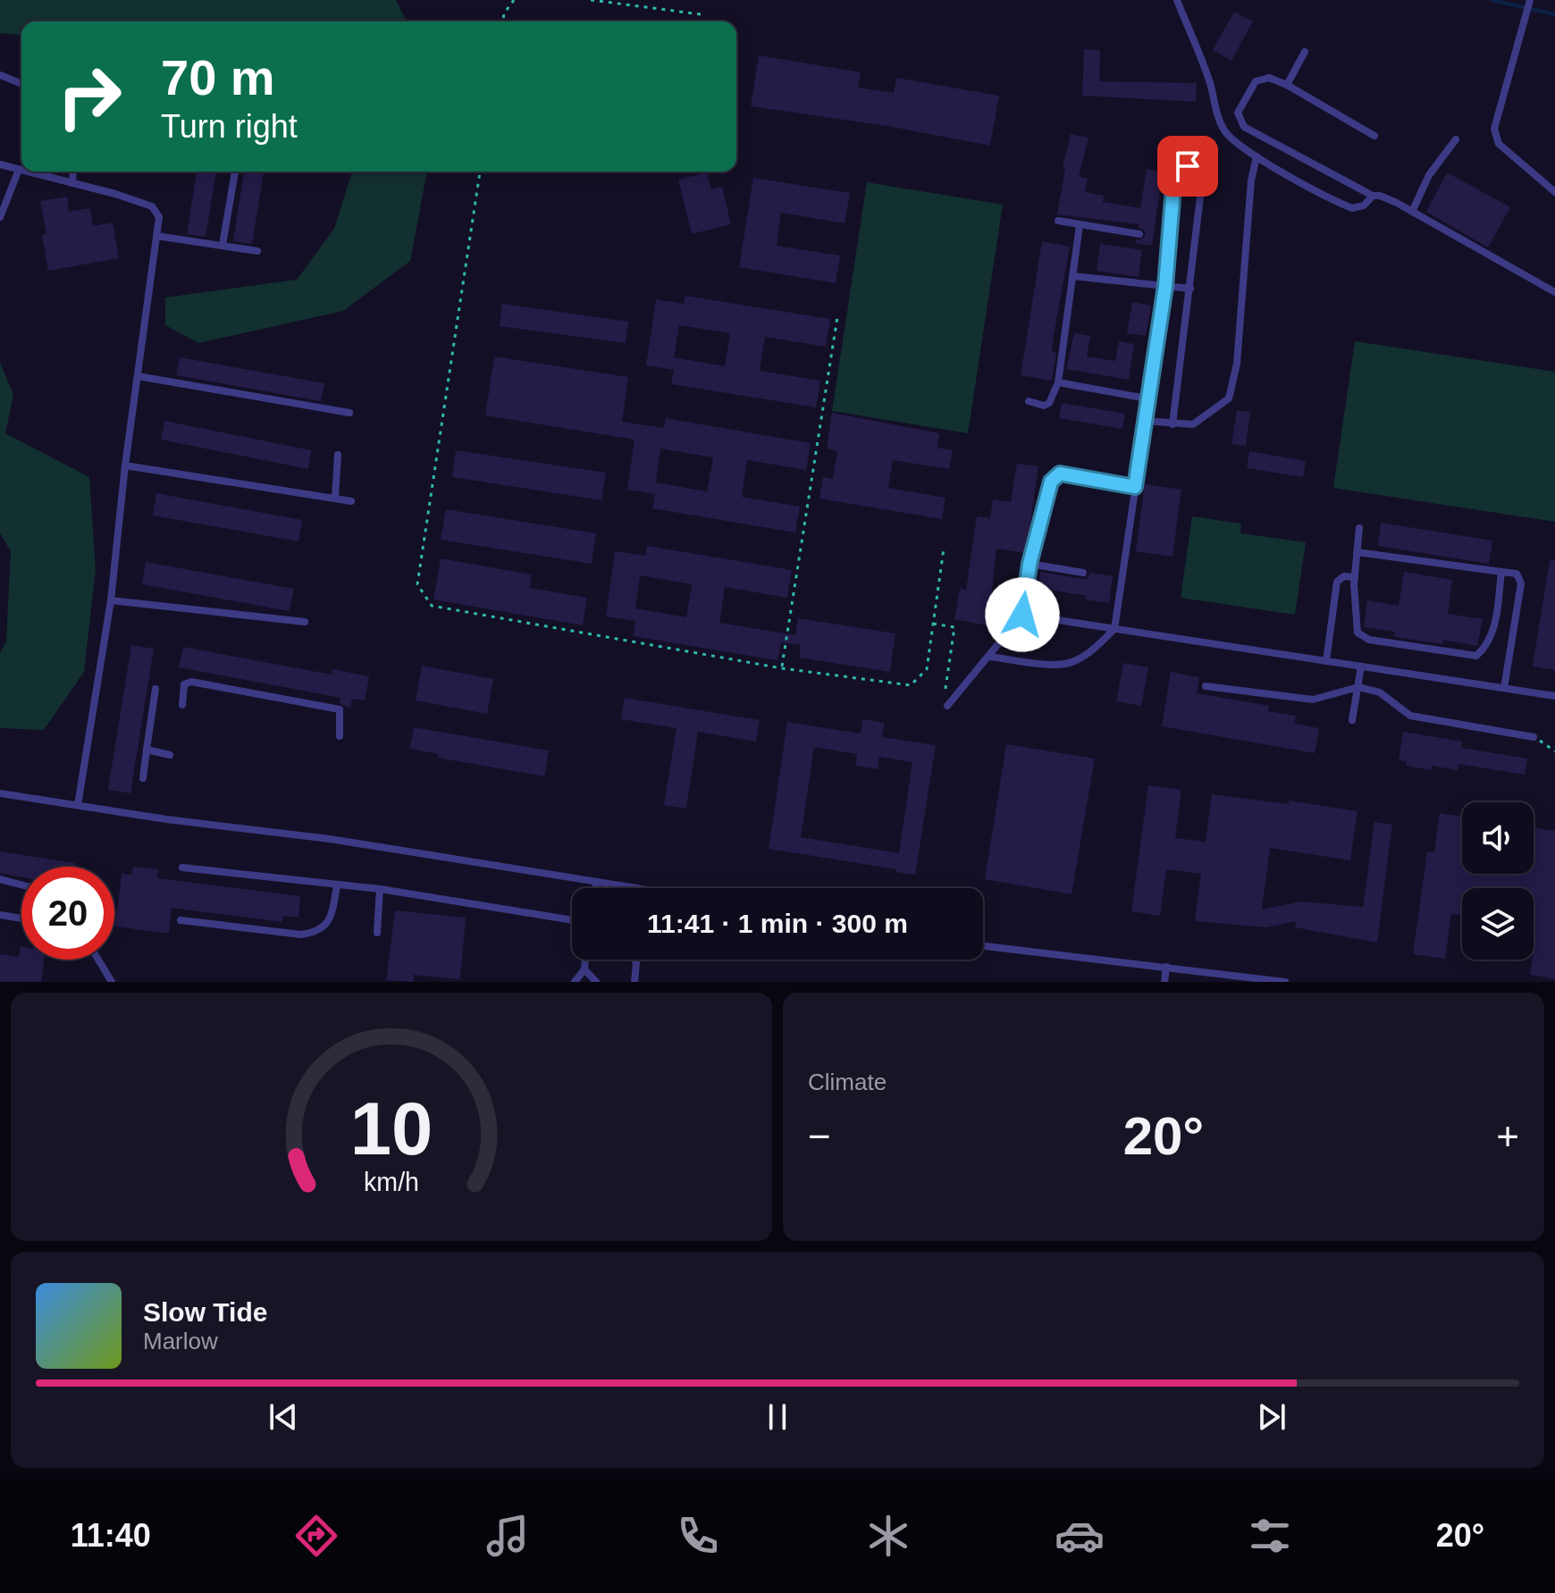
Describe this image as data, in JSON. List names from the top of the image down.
{
  "page": {
    "turn": ["70 m", "Turn right"],
    "limit": "20",
    "trip": "11:41 · 1 min · 300 m",
    "tile": "Climate",
    "heat": ["−", "20°", "+"],
    "song": ["Slow Tide", "Marlow"],
    "tabs": ["11:40", "20°"],
    "gauge": ["10", "km/h"]
  }
}
